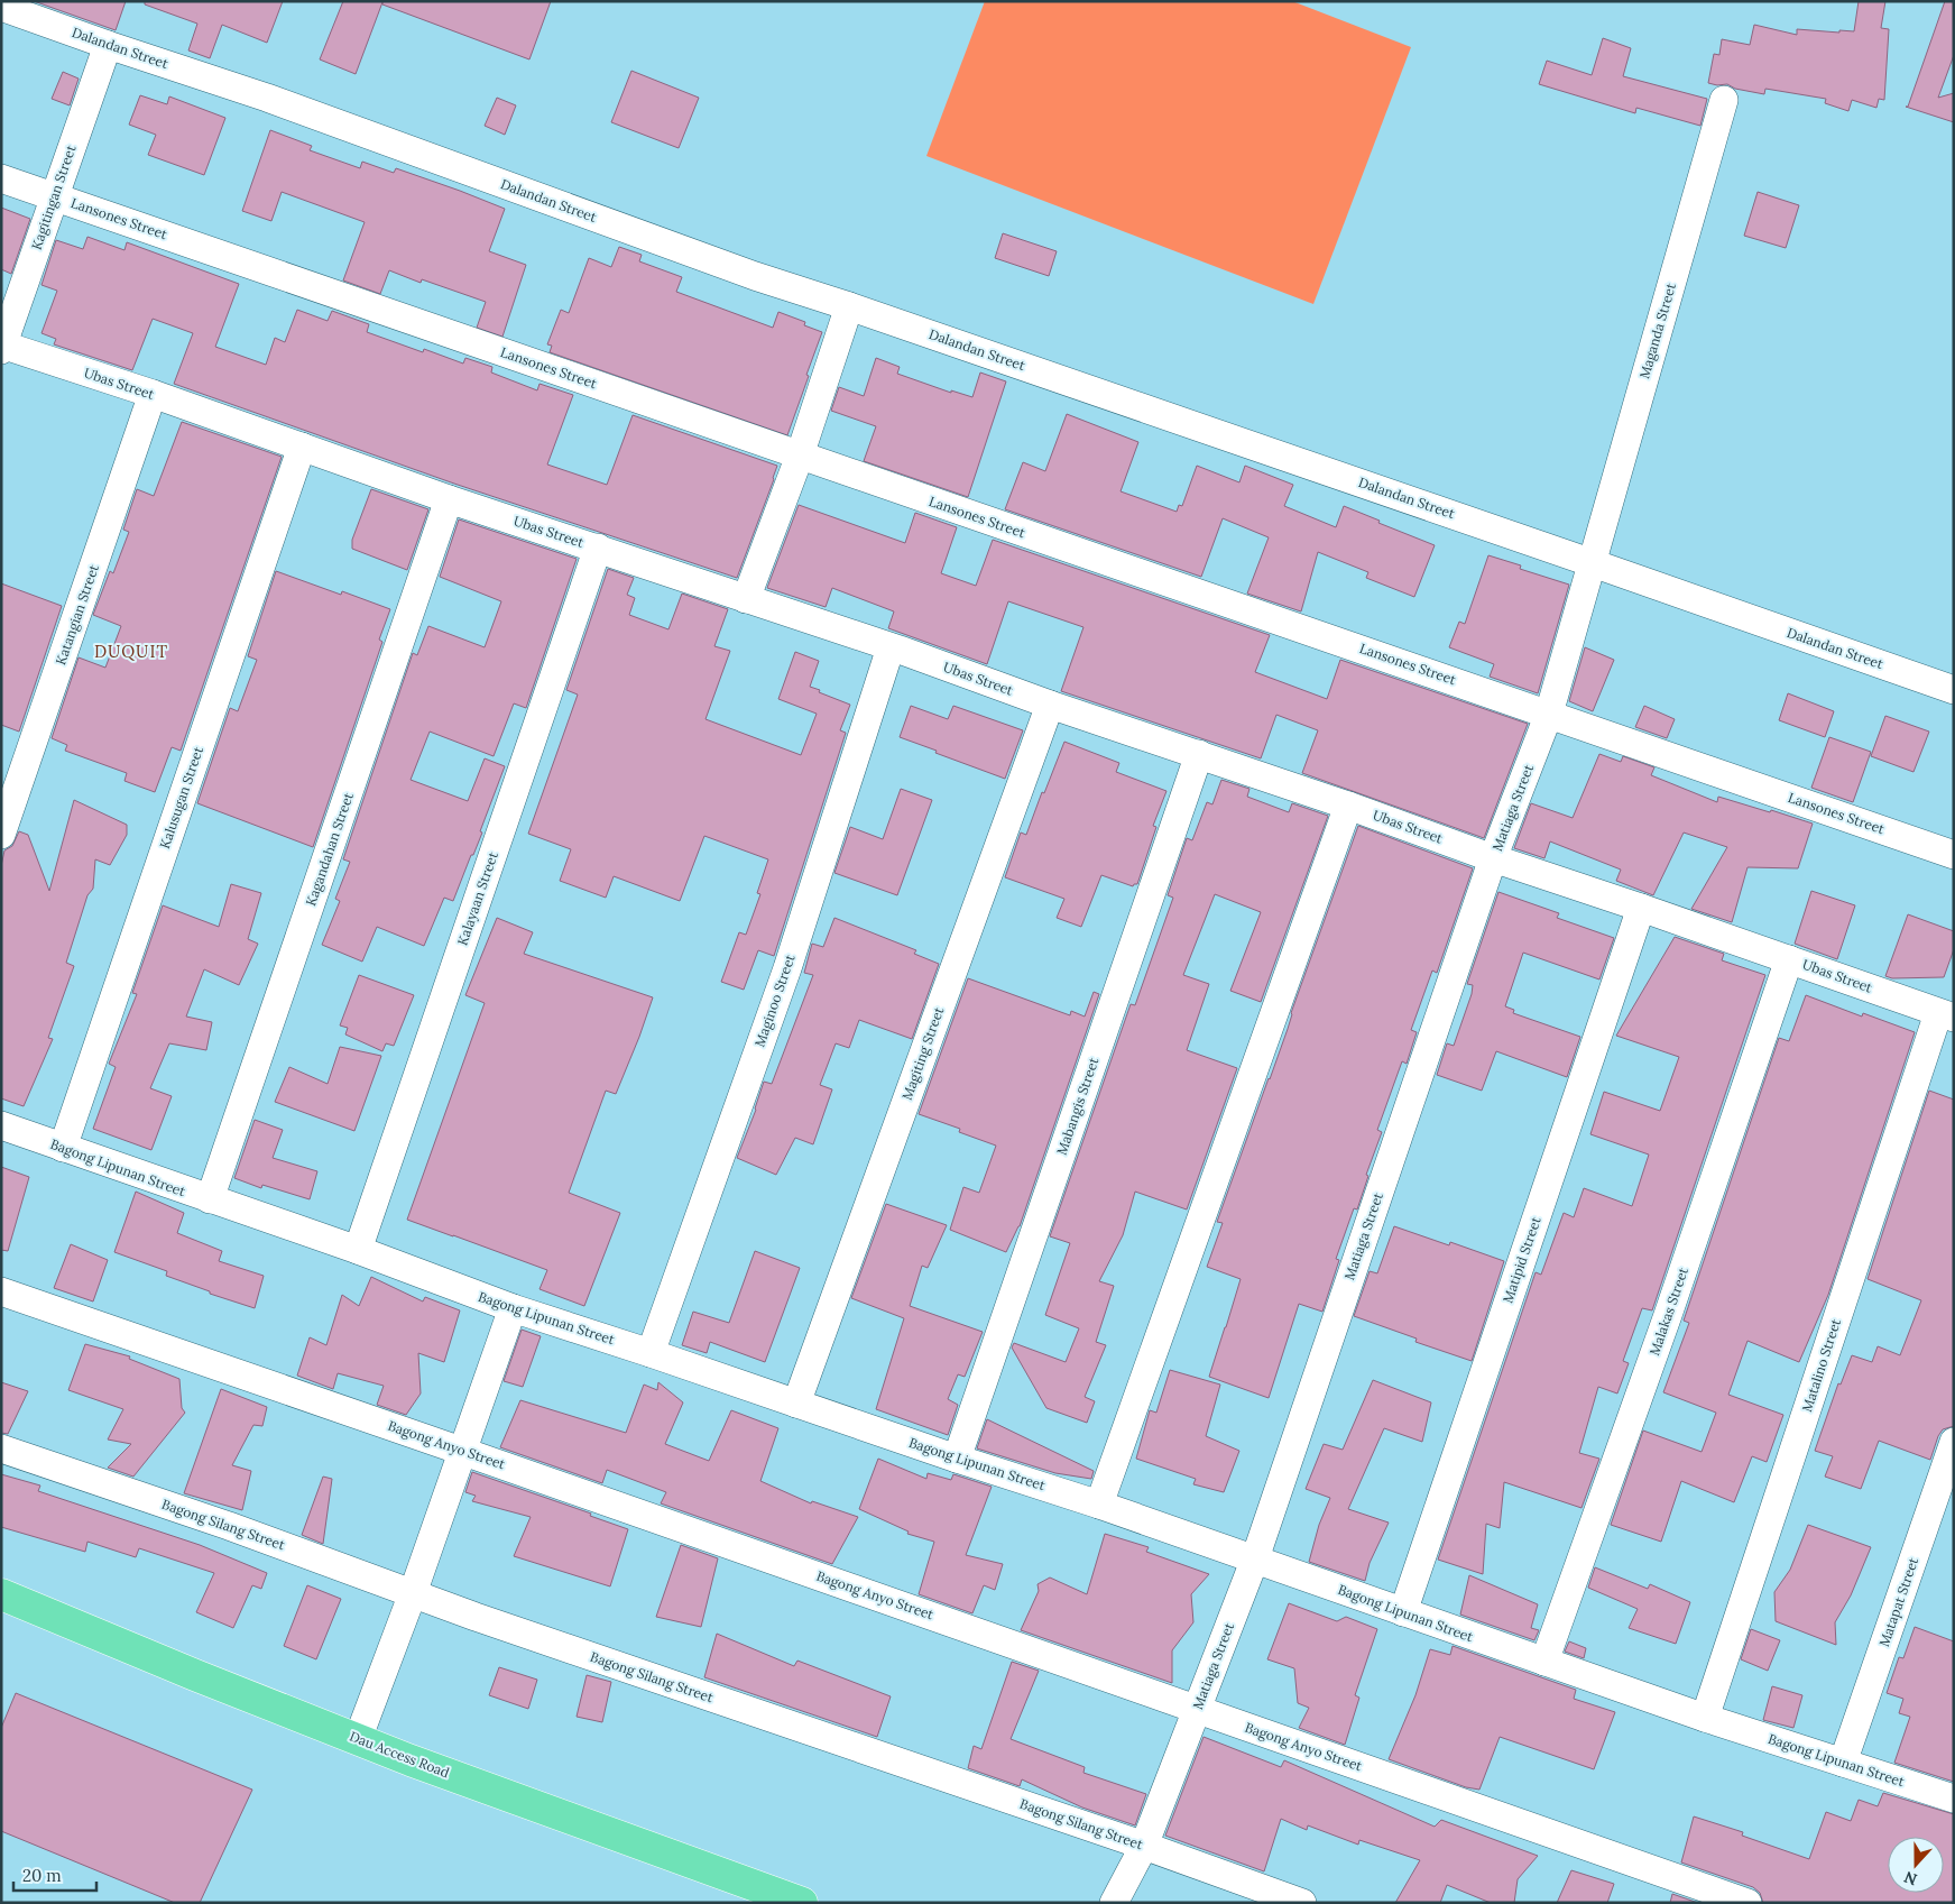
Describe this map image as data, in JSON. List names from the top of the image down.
{
  "streets": {
    "main road": ["Dau Access Road"],
    "street": [
      "Dalandan Street",
      "Kagitingan Street",
      "Lansones Street",
      "Maganda Street",
      "Ubas Street",
      "Katangian Street",
      "Kalusugan Street",
      "Matiaga Street",
      "Kagandahan Street",
      "Kalayaan Street",
      "Maginoo Street",
      "Magiting Street",
      "Mabangis Street",
      "Bagong Lipunan Street",
      "Matipid Street",
      "Malakas Street",
      "Matalino Street",
      "Bagong Anyo Street",
      "Bagong Silang Street",
      "Matapat Street"
    ]
  },
  "crossings": [
    ["Dalandan Street", "Kagitingan Street"],
    ["Dalandan Street", "Maganda Street"],
    ["Dalandan Street", "Matiaga Street"],
    ["Kagitingan Street", "Lansones Street"],
    ["Kagitingan Street", "Ubas Street"],
    ["Lansones Street", "Matiaga Street"],
    ["Maganda Street", "Matiaga Street"],
    ["Ubas Street", "Katangian Street"],
    ["Ubas Street", "Kalusugan Street"],
    ["Ubas Street", "Matiaga Street"],
    ["Ubas Street", "Kagandahan Street"],
    ["Ubas Street", "Kalayaan Street"],
    ["Ubas Street", "Maginoo Street"],
    ["Ubas Street", "Magiting Street"],
    ["Ubas Street", "Mabangis Street"],
    ["Ubas Street", "Matipid Street"],
    ["Ubas Street", "Malakas Street"],
    ["Ubas Street", "Matalino Street"],
    ["Kalusugan Street", "Bagong Lipunan Street"],
    ["Matiaga Street", "Bagong Lipunan Street"],
    ["Matiaga Street", "Bagong Anyo Street"],
    ["Matiaga Street", "Bagong Silang Street"],
    ["Kagandahan Street", "Bagong Lipunan Street"],
    ["Kalayaan Street", "Bagong Lipunan Street"],
    ["Maginoo Street", "Bagong Lipunan Street"],
    ["Magiting Street", "Bagong Lipunan Street"],
    ["Mabangis Street", "Bagong Lipunan Street"],
    ["Bagong Lipunan Street", "Matipid Street"],
    ["Bagong Lipunan Street", "Malakas Street"],
    ["Bagong Lipunan Street", "Matalino Street"],
    ["Bagong Lipunan Street", "Matapat Street"]
  ],
  "districts": ["DUQUIT"],
  "scale_bar": "20 m",
  "north": "bottom"
}
